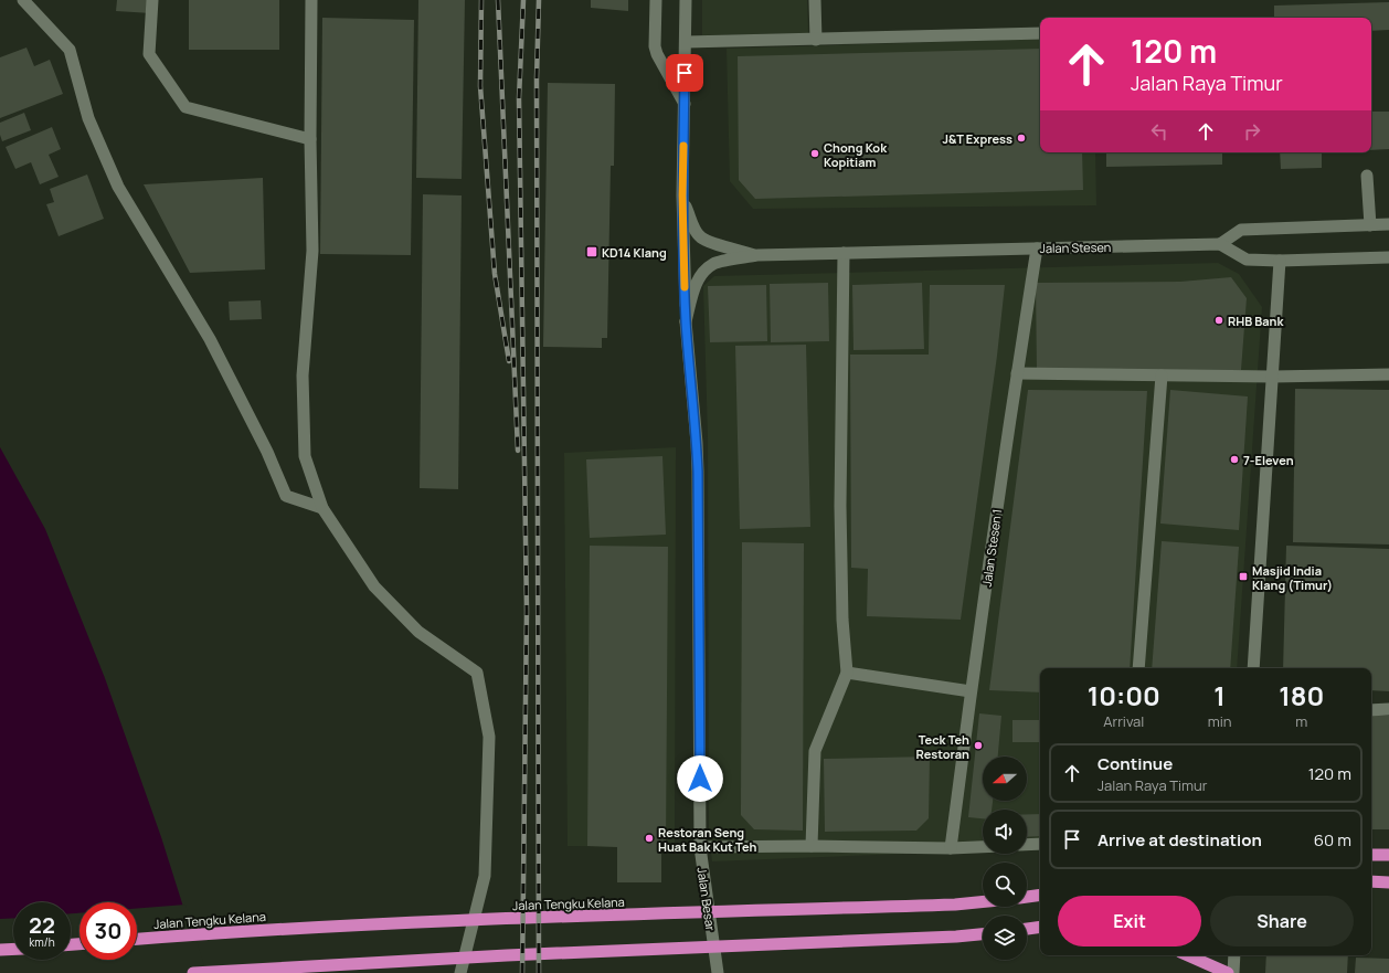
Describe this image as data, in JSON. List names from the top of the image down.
{
  "streets": {
    "highway": ["Jalan Tengku Kelana"],
    "street": ["Jalan Stesen", "Jalan Stesen 1", "Jalan Besar"]
  },
  "crossings": [
    ["Jalan Stesen", "Jalan Stesen 1"],
    ["Jalan Stesen", "Jalan Besar"]
  ],
  "places": {
    "other": [
      "J&T Express",
      "Chong Kok Kopitiam",
      "RHB Bank",
      "7-Eleven",
      "Teck Teh Restoran",
      "Restoran Seng Huat Bak Kut Teh"
    ],
    "transit": ["KD14 Klang", "Masjid India Klang (Timur)"]
  },
  "north": "left",
  "page": {
    "turn": ["120 m", "Jalan Raya Timur"],
    "eta": [
      "10:00",
      "Arrival",
      "1",
      "min",
      "180",
      "m"
    ],
    "list": [
      {
        "name": "Continue",
        "note": "Jalan Raya Timur",
        "value": "120 m"
      },
      {
        "name": "Arrive at destination",
        "value": "60 m"
      }
    ],
    "buttons": ["Exit", "Share"],
    "speed": "22 km/h",
    "limit": "30"
  }
}
